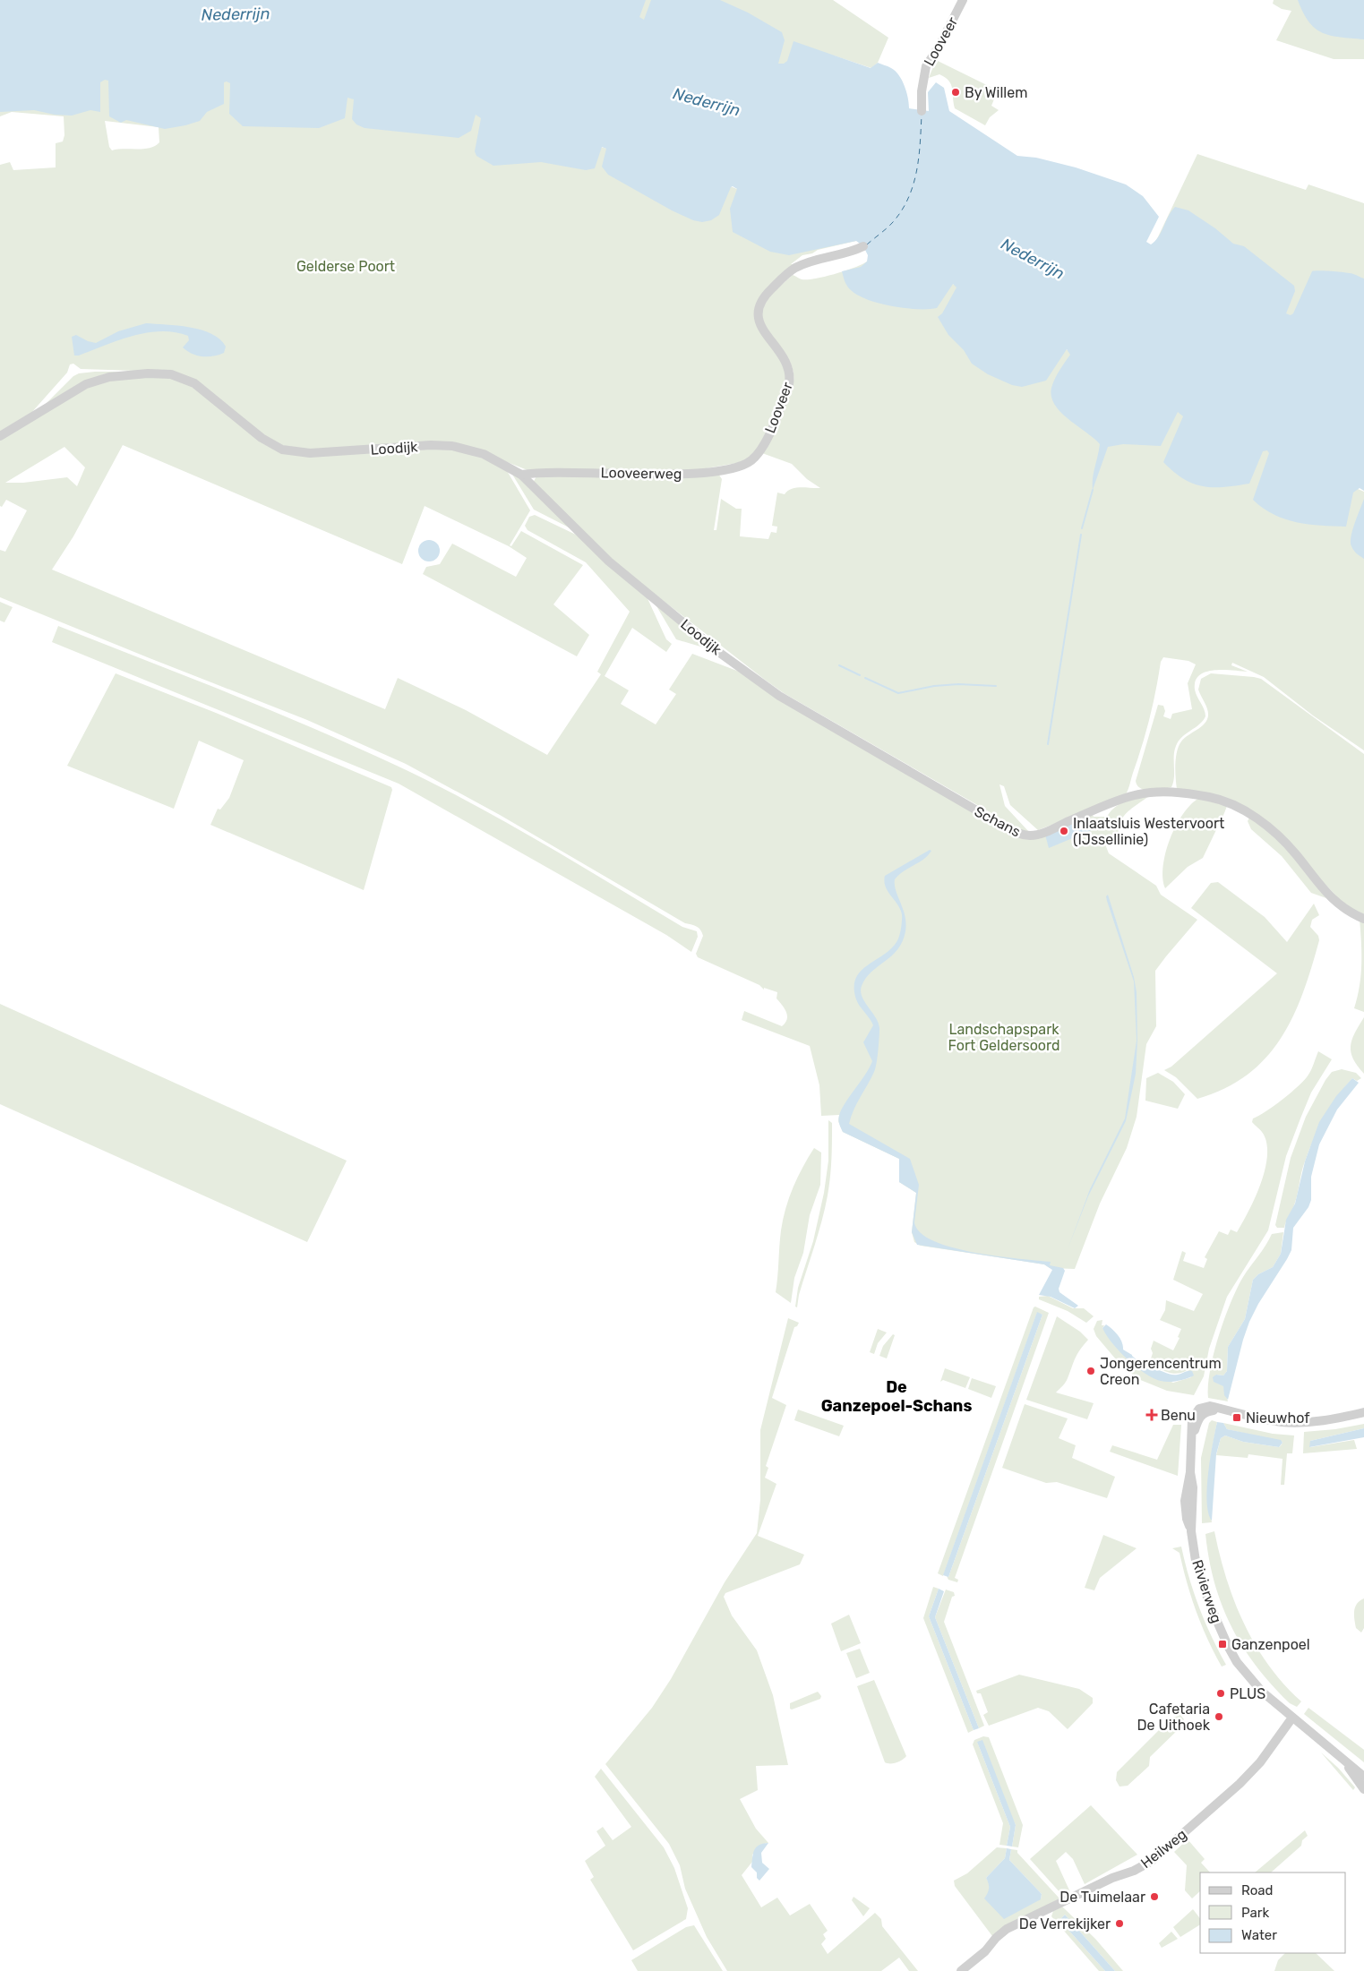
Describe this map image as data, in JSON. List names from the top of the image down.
{
  "streets": {
    "street": [
      "Looveer",
      "Loodijk",
      "Looveerweg",
      "Schans",
      "Rivierweg",
      "Heilweg"
    ]
  },
  "crossings": [
    ["Looveer", "Looveerweg"],
    ["Loodijk", "Looveerweg"],
    ["Loodijk", "Schans"],
    ["Rivierweg", "Heilweg"]
  ],
  "districts": ["De Ganzepoel-Schans"],
  "water": ["Nederrijn"],
  "parks": ["Gelderse Poort", "Landschapspark Fort Geldersoord"],
  "places": {
    "other": [
      "By Willem",
      "Inlaatsluis Westervoort (IJssellinie)",
      "Jongerencentrum Creon",
      "PLUS",
      "Cafetaria De Uithoek",
      "De Tuimelaar",
      "De Verrekijker"
    ],
    "health": ["Benu"],
    "transit": ["Nieuwhof", "Ganzenpoel"]
  },
  "legend": ["Road", "Park", "Water"]
}
